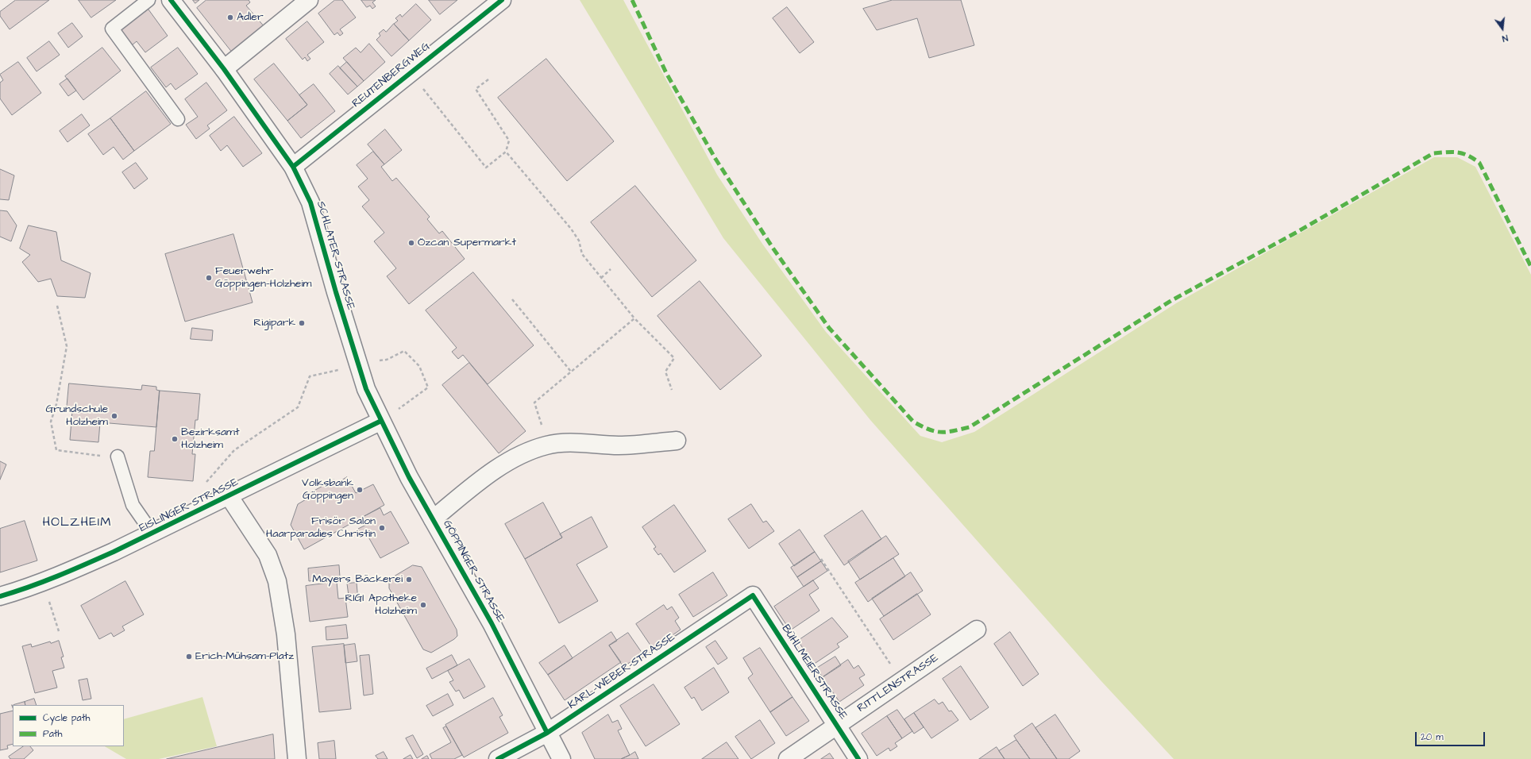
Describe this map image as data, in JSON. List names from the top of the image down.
{
  "streets": {
    "street": [
      "REUTENBERGWEG",
      "SCHLATER STRASSE",
      "EISLINGER STRASSE",
      "GÖPPINGER STRASSE",
      "KARL-WEBER-STRASSE",
      "BÜHLMEIERSTRASSE",
      "RITTLENSTRASSE"
    ]
  },
  "crossings": [
    ["REUTENBERGWEG", "SCHLATER STRASSE"],
    ["SCHLATER STRASSE", "EISLINGER STRASSE"],
    ["SCHLATER STRASSE", "GÖPPINGER STRASSE"],
    ["EISLINGER STRASSE", "GÖPPINGER STRASSE"],
    ["GÖPPINGER STRASSE", "KARL-WEBER-STRASSE"],
    ["KARL-WEBER-STRASSE", "BÜHLMEIERSTRASSE"],
    ["BÜHLMEIERSTRASSE", "RITTLENSTRASSE"]
  ],
  "districts": ["HOLZHEIM"],
  "places": [
    "Adler",
    "Özcan Supermarkt",
    "Feuerwehr Göppingen-Holzheim",
    "Rigipark",
    "Grundschule Holzheim",
    "Bezirksamt Holzheim",
    "Volksbank Göppingen",
    "Frisör Salon Haarparadies Christin",
    "Mayers Bäckerei",
    "RIGI Apotheke Holzheim",
    "Erich-Mühsam-Platz"
  ],
  "legend": ["Cycle path", "Path"],
  "scale_bar": "20 m",
  "north": "bottom"
}
